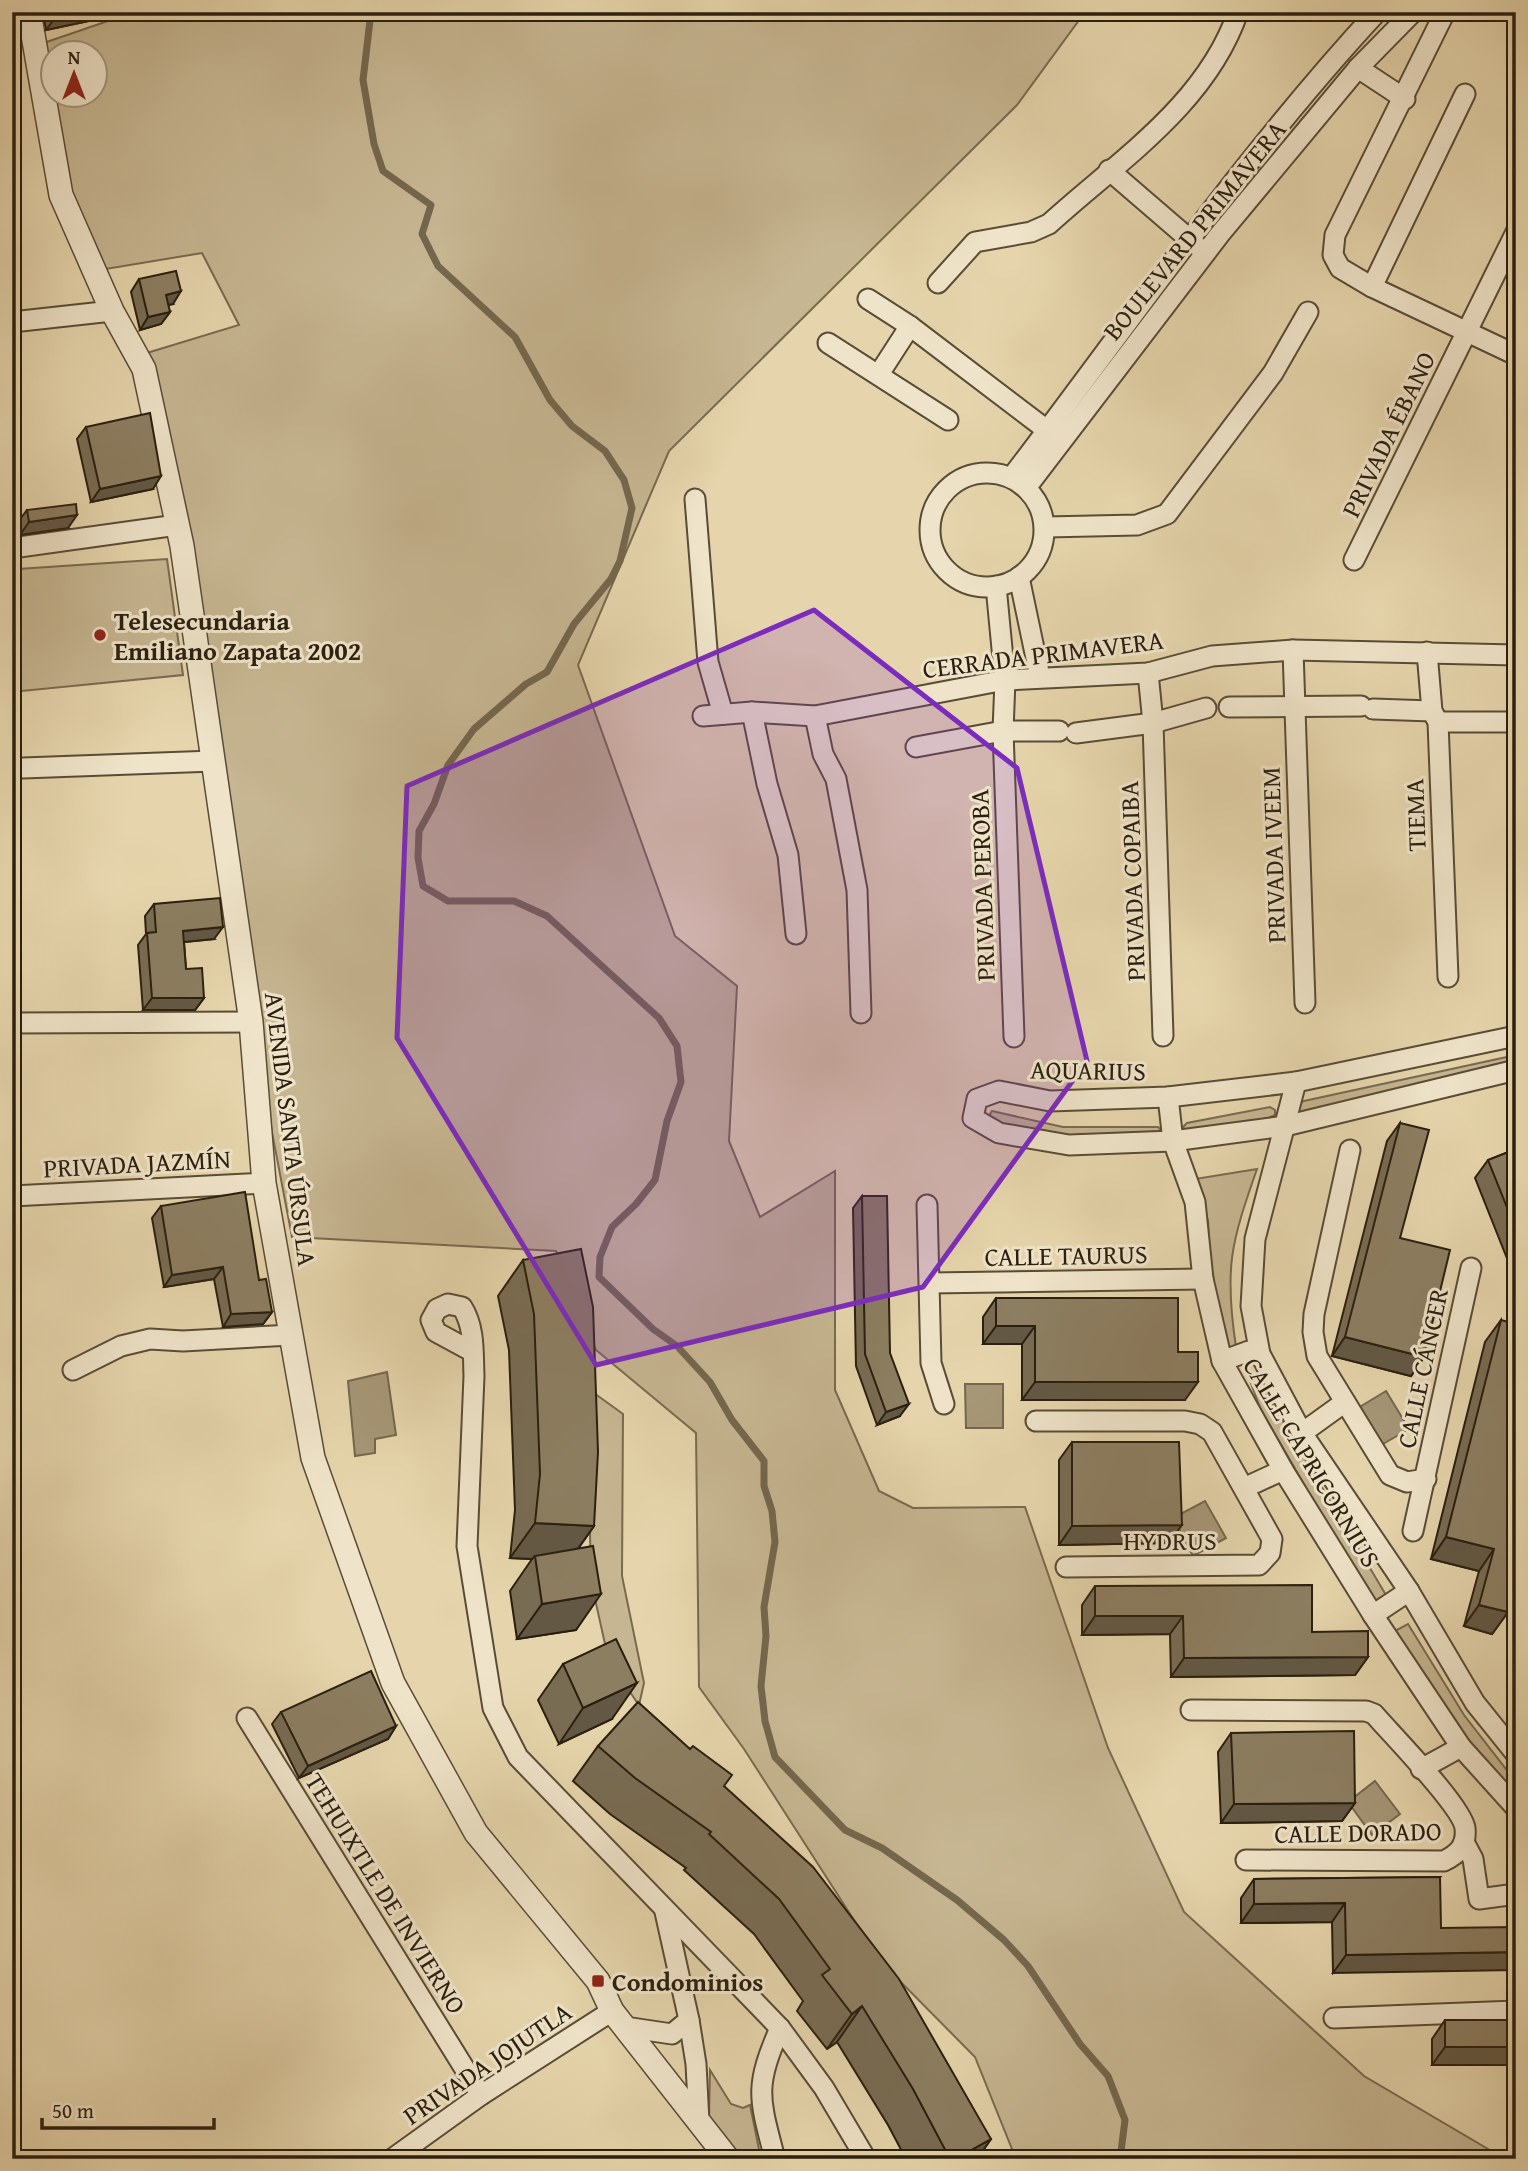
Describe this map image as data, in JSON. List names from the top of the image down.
{
  "streets": {
    "street": [
      "BOULEVARD PRIMAVERA",
      "PRIVADA ÉBANO",
      "CERRADA PRIMAVERA",
      "TIEMA",
      "PRIVADA IVEEM",
      "PRIVADA COPAIBA",
      "PRIVADA PEROBA",
      "AQUARIUS",
      "AVENIDA SANTA ÚRSULA",
      "PRIVADA JAZMÍN",
      "CALLE TAURUS",
      "CALLE CÁNCER",
      "CALLE CAPRICORNIUS",
      "HYDRUS",
      "CALLE DORADO",
      "TEHUIXTLE DE INVIERNO",
      "PRIVADA JOJUTLA"
    ]
  },
  "crossings": [
    ["CERRADA PRIMAVERA", "TIEMA"],
    ["CERRADA PRIMAVERA", "PRIVADA IVEEM"],
    ["CERRADA PRIMAVERA", "PRIVADA COPAIBA"],
    ["CERRADA PRIMAVERA", "PRIVADA PEROBA"],
    ["AQUARIUS", "CALLE CAPRICORNIUS"],
    ["AVENIDA SANTA ÚRSULA", "PRIVADA JAZMÍN"],
    ["AVENIDA SANTA ÚRSULA", "PRIVADA JOJUTLA"],
    ["CALLE TAURUS", "CALLE CAPRICORNIUS"],
    ["TEHUIXTLE DE INVIERNO", "PRIVADA JOJUTLA"]
  ],
  "places": {
    "other": ["Telesecundaria Emiliano Zapata 2002"],
    "transit": ["Condominios"]
  },
  "scale_bar": "50 m",
  "north": "top"
}
